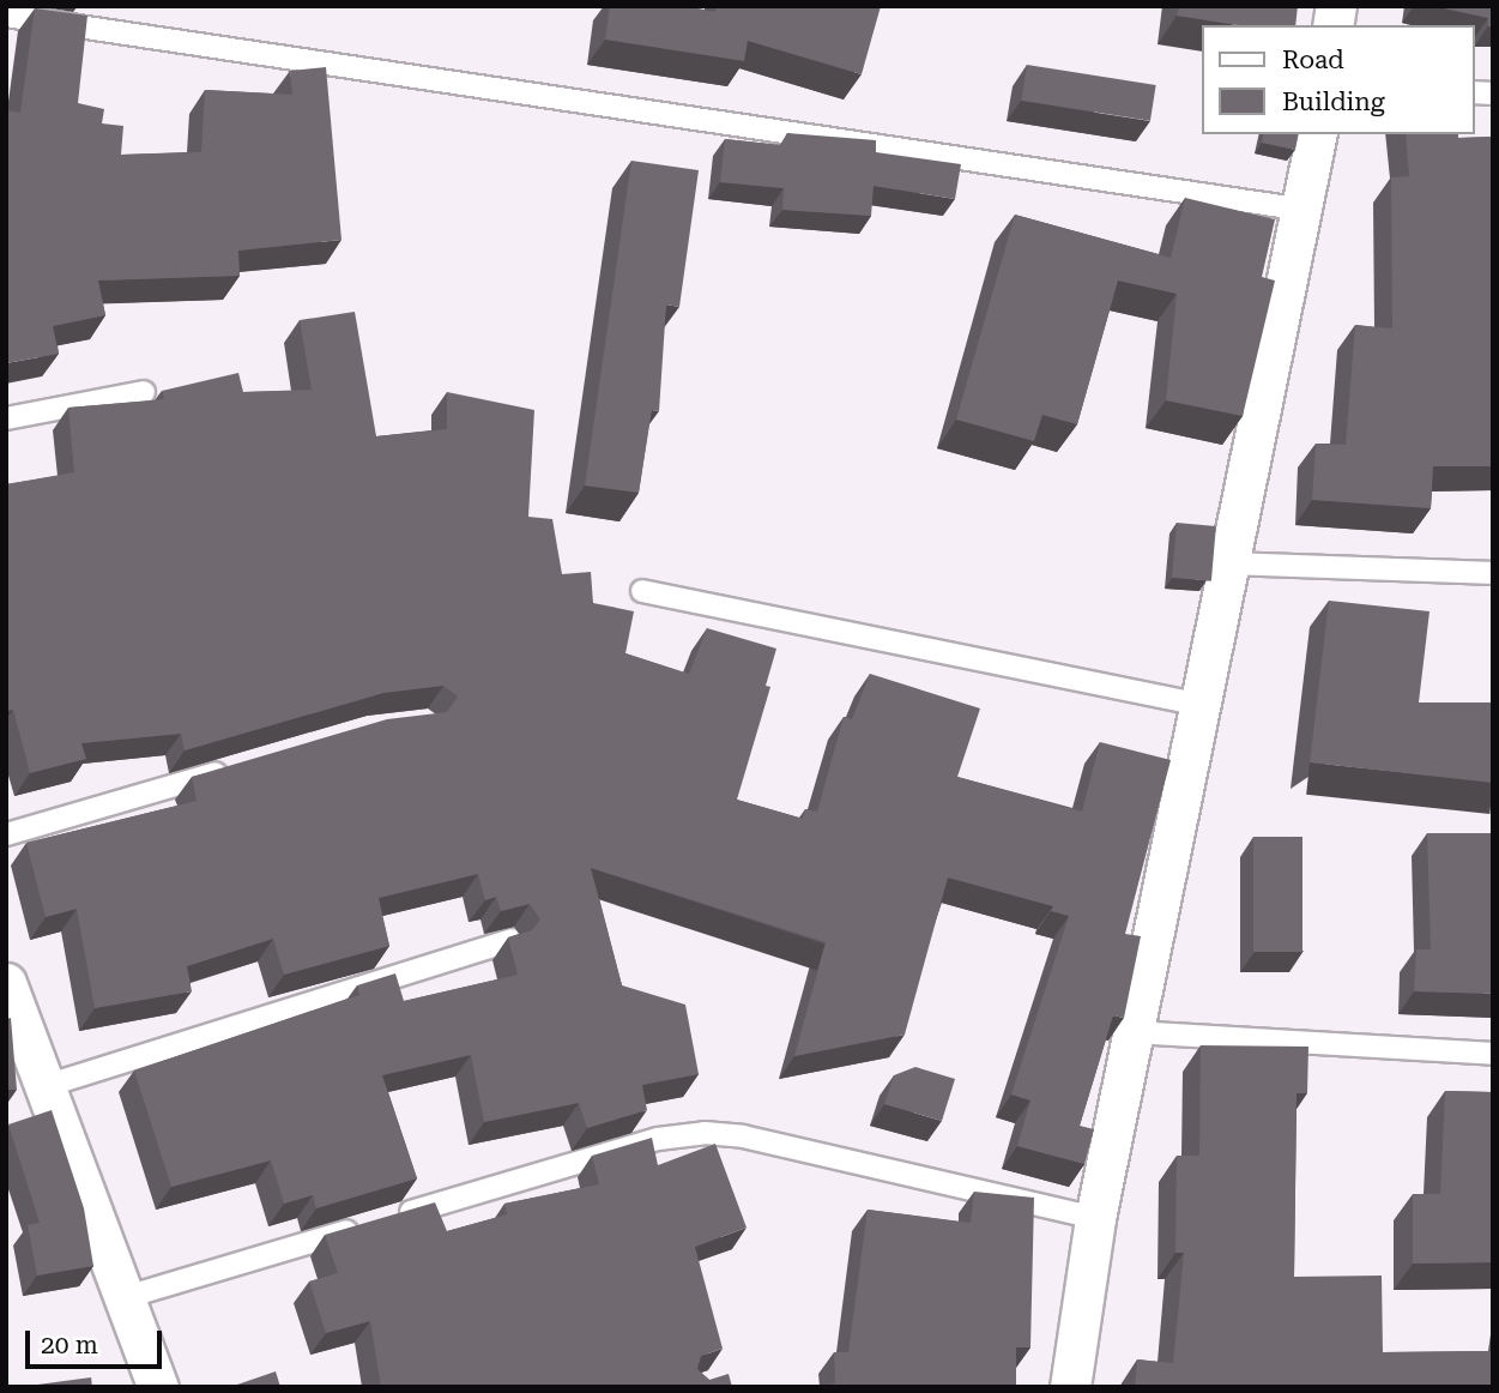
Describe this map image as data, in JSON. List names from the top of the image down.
{
  "legend": ["Road", "Building"],
  "scale_bar": "20 m"
}
